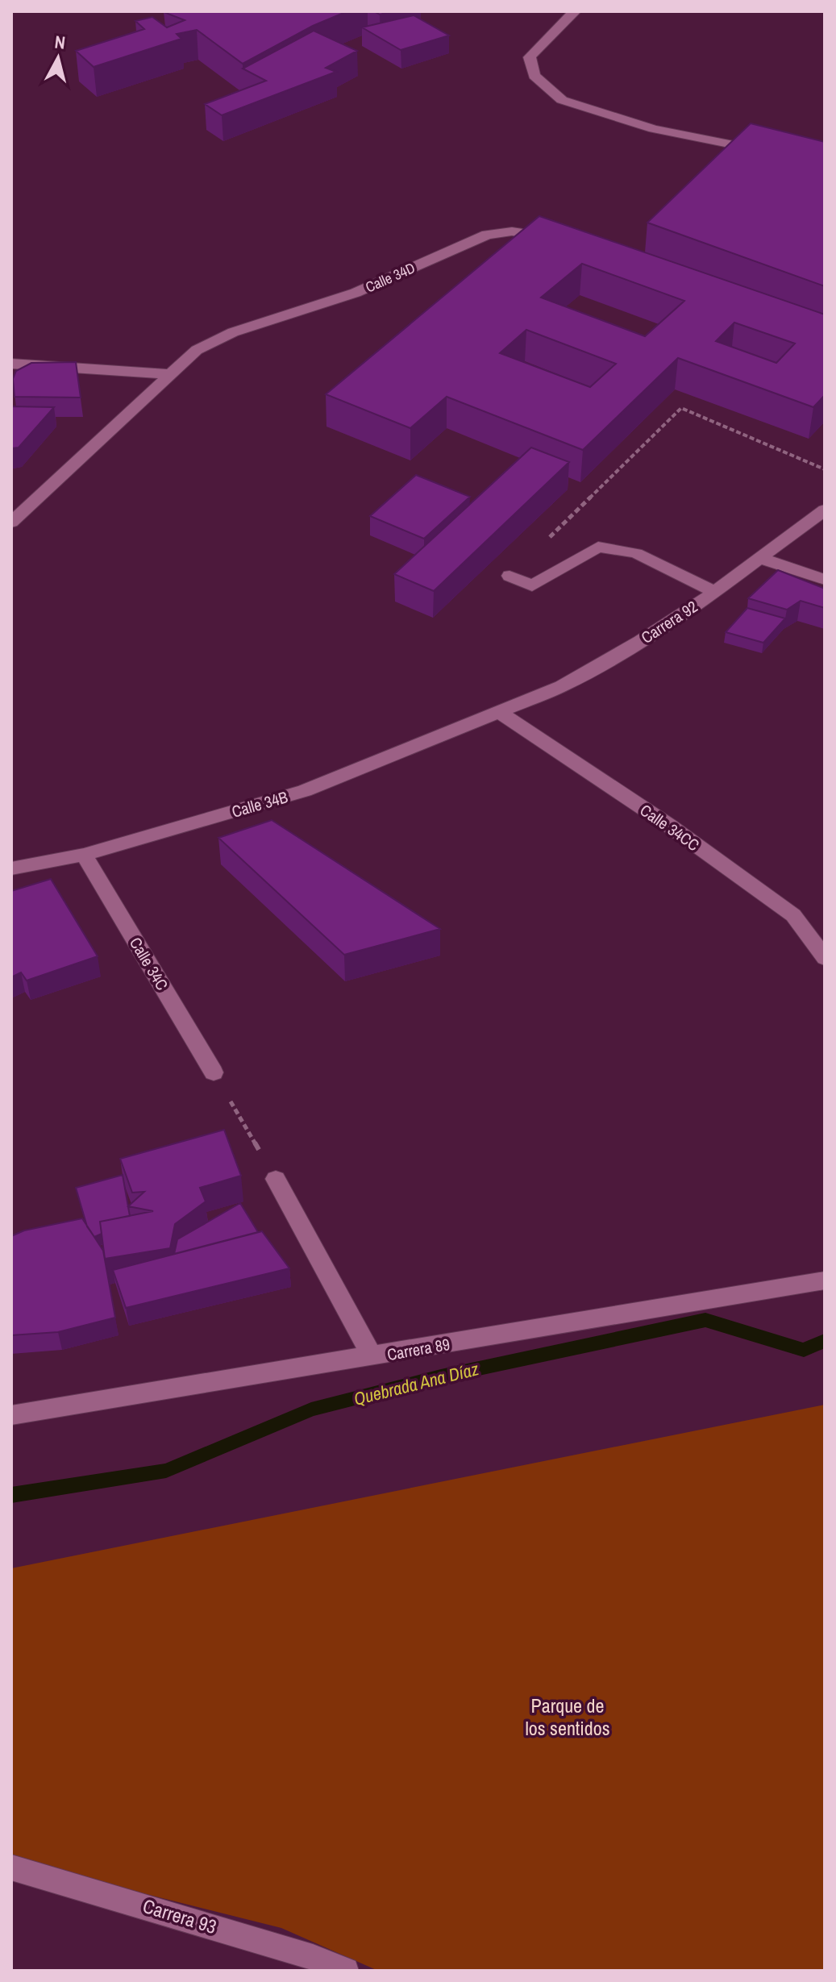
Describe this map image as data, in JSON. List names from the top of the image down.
{
  "streets": {
    "street": [
      "Calle 34D",
      "Carrera 92",
      "Calle 34B",
      "Calle 34CC",
      "Calle 34C",
      "Carrera 89",
      "Carrera 93"
    ]
  },
  "crossings": [
    ["Carrera 92", "Calle 34B"],
    ["Carrera 92", "Calle 34CC"],
    ["Calle 34B", "Calle 34CC"],
    ["Calle 34B", "Calle 34C"]
  ],
  "water": ["Quebrada Ana Díaz"],
  "parks": ["Parque de los sentidos"],
  "north": "top"
}
